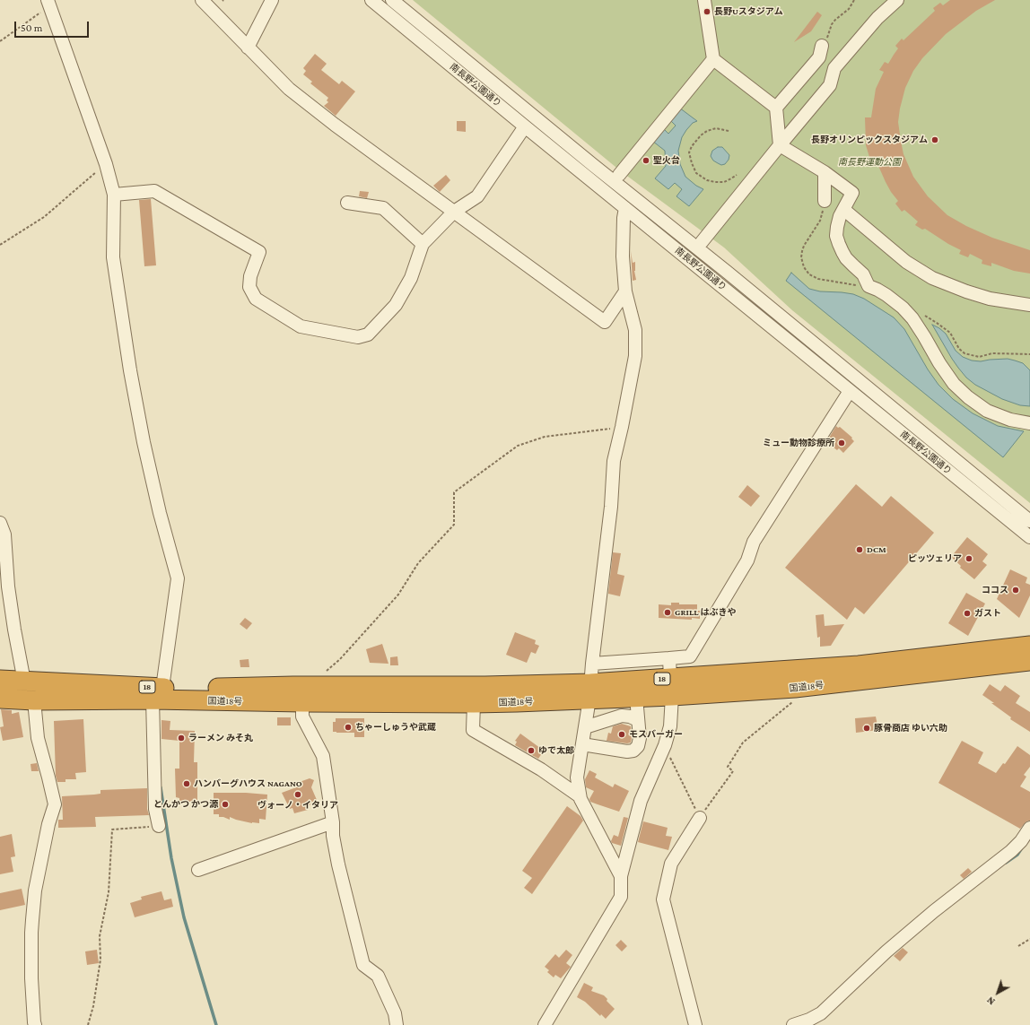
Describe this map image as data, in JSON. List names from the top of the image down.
{
  "streets": {
    "highway": ["18", "国道18号"],
    "street": ["南長野公園通り"]
  },
  "parks": ["南長野運動公園"],
  "places": [
    "長野Uスタジアム",
    "長野オリンピックスタジアム",
    "聖火台",
    "ミュー動物診療所",
    "DCM",
    "ピッツェリア",
    "ココス",
    "GRILL はぶきや",
    "ガスト",
    "ちゃーしゅうや武蔵",
    "豚骨商店 ゆい六助",
    "モスバーガー",
    "ラーメン みそ丸",
    "ゆで太郎",
    "ハンバーグハウス NAGANO",
    "ヴォーノ・イタリア",
    "とんかつ かつ源"
  ],
  "scale_bar": "50 m",
  "north": "bottom left"
}
